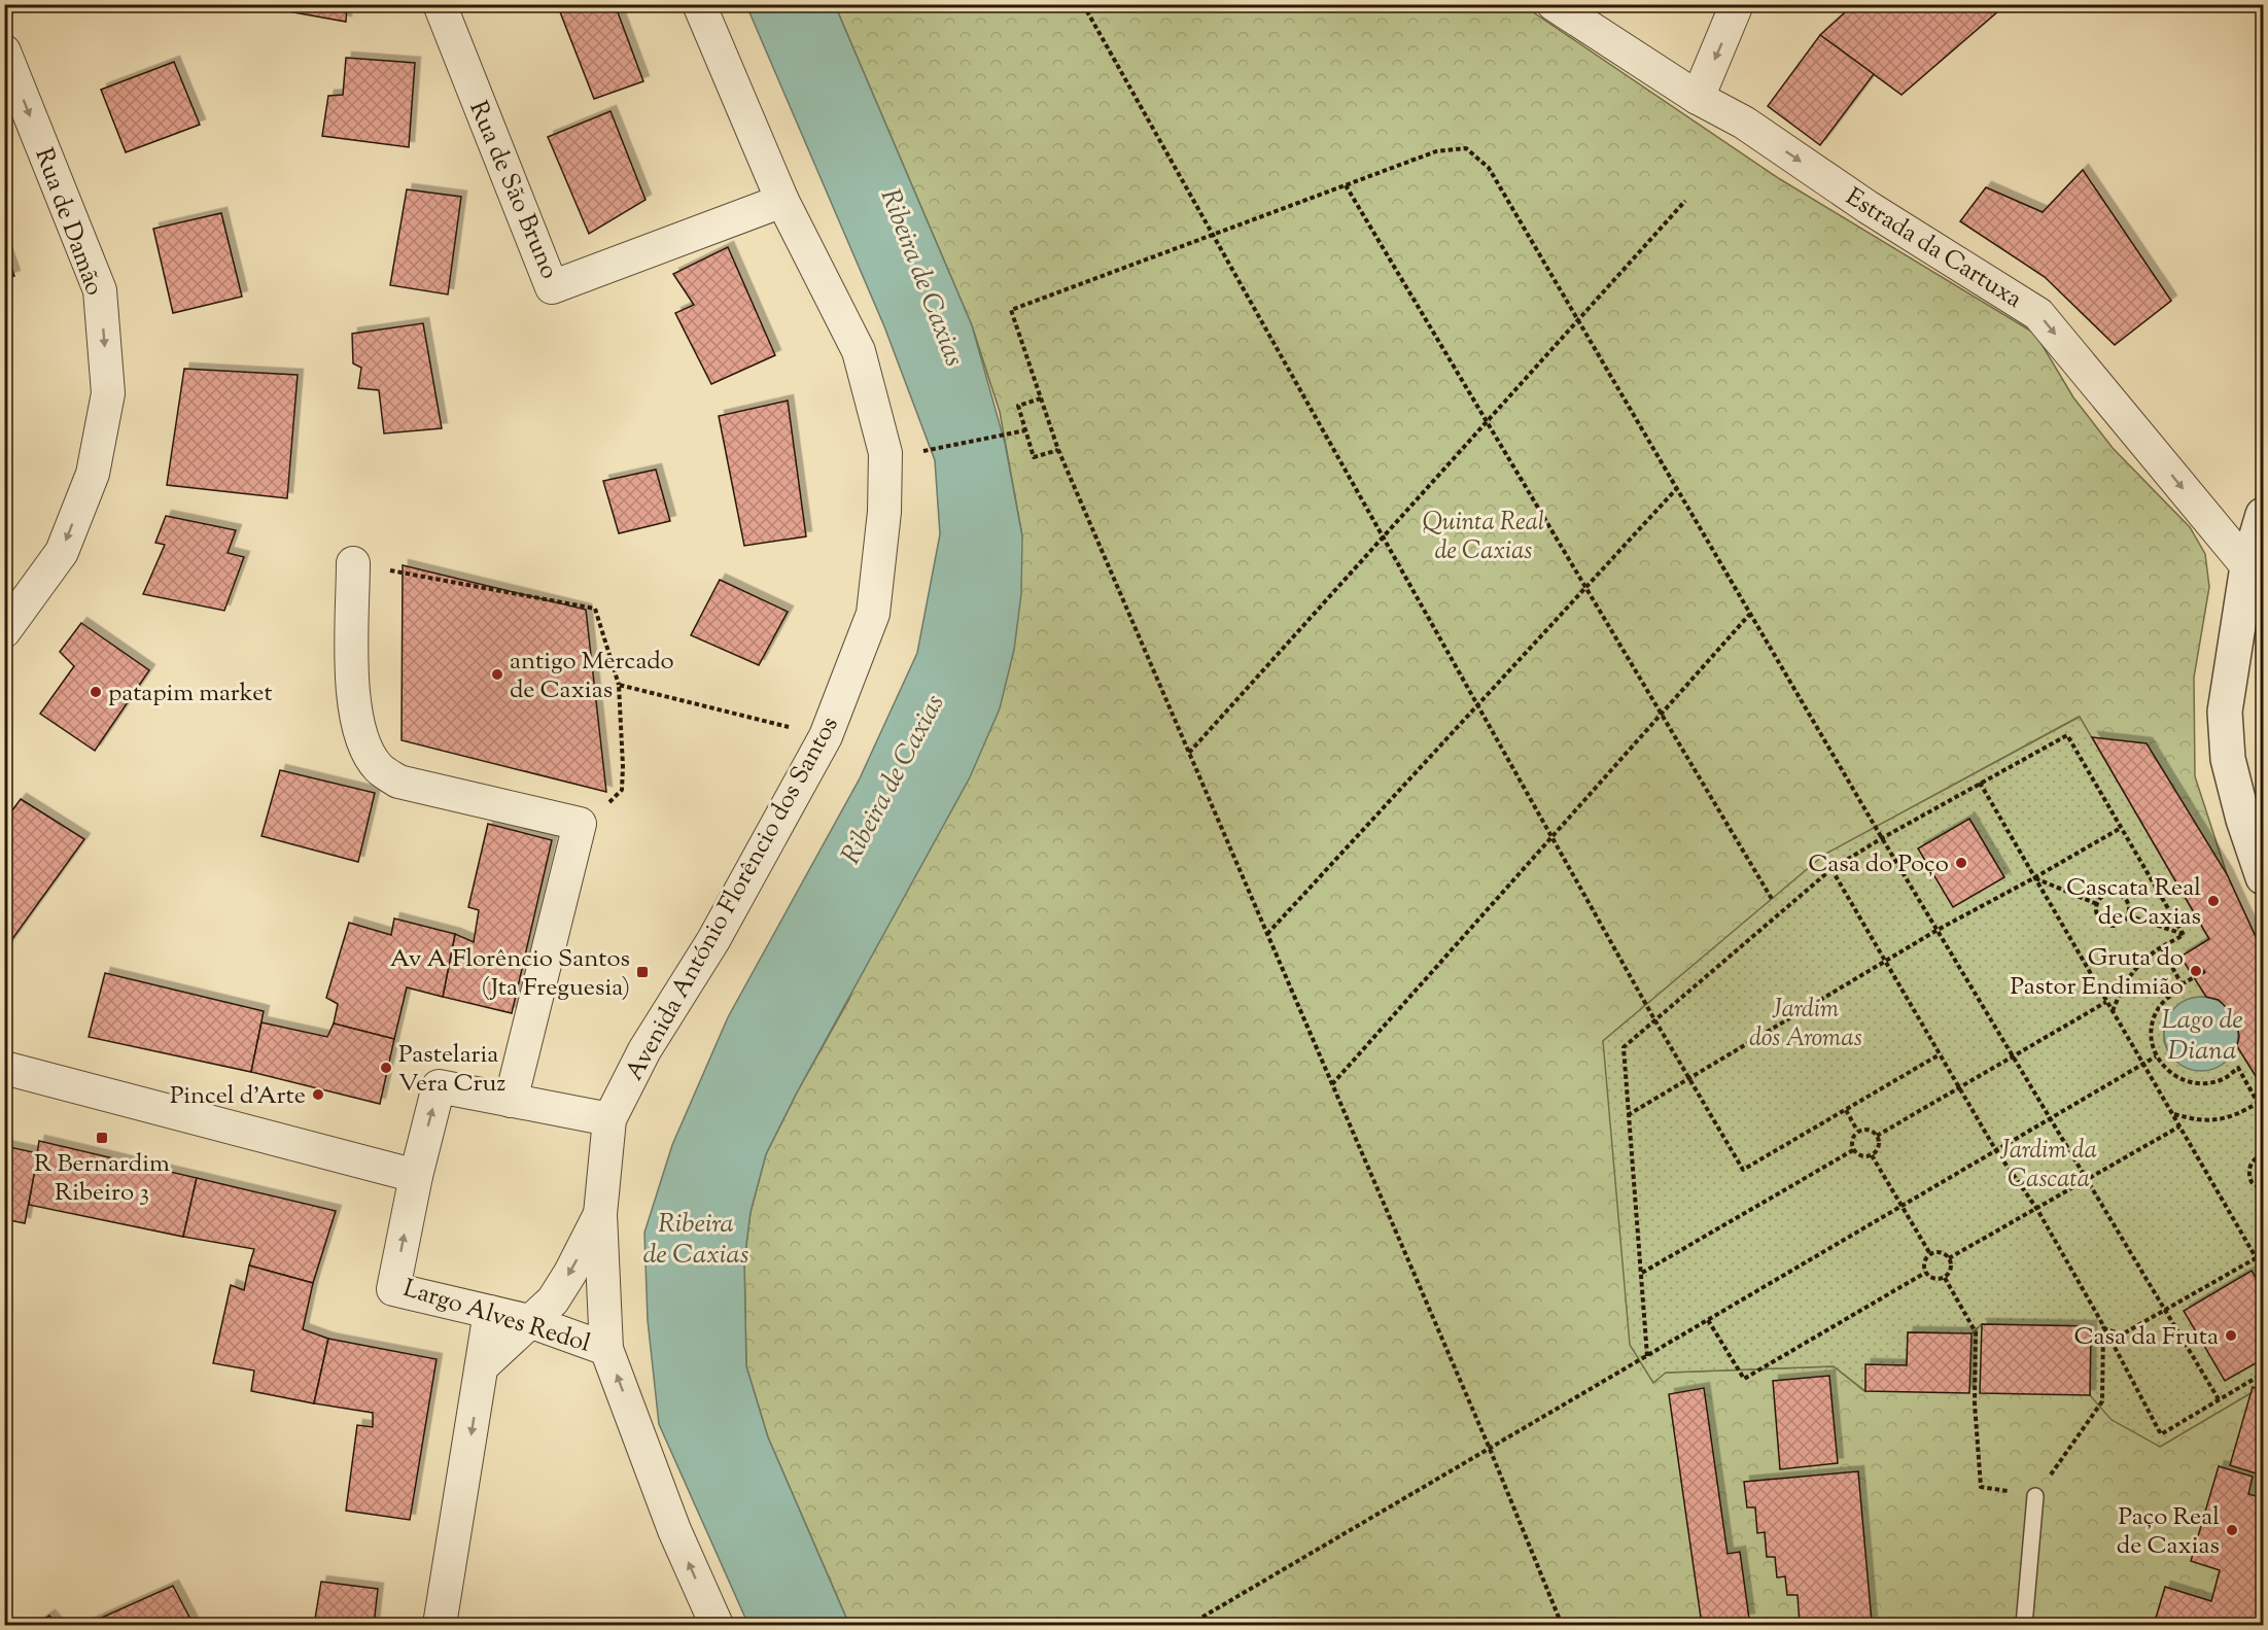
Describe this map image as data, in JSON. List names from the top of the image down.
{
  "streets": {
    "street": [
      "Rua de São Bruno",
      "Rua de Damão",
      "Estrada da Cartuxa",
      "Avenida António Florêncio dos Santos",
      "Largo Alves Redol"
    ]
  },
  "crossings": [
    ["Rua de São Bruno", "Avenida António Florêncio dos Santos"],
    ["Avenida António Florêncio dos Santos", "Largo Alves Redol"]
  ],
  "one_way": ["Rua de Damão", "Estrada da Cartuxa"],
  "water": ["Ribeira de Caxias", "Lago de Diana"],
  "parks": ["Quinta Real de Caxias", "Jardim dos Aromas", "Jardim da Cascata"],
  "places": {
    "other": [
      "antigo Mercado de Caxias",
      "patapim market",
      "Casa do Poço",
      "Cascata Real de Caxias",
      "Gruta do Pastor Endimião",
      "Pastelaria Vera Cruz",
      "Pincel d'Arte",
      "Casa da Fruta",
      "Paço Real de Caxias"
    ],
    "transit": ["Av A Florêncio Santos (Jta Freguesia)", "R Bernardim Ribeiro 3"]
  }
}
